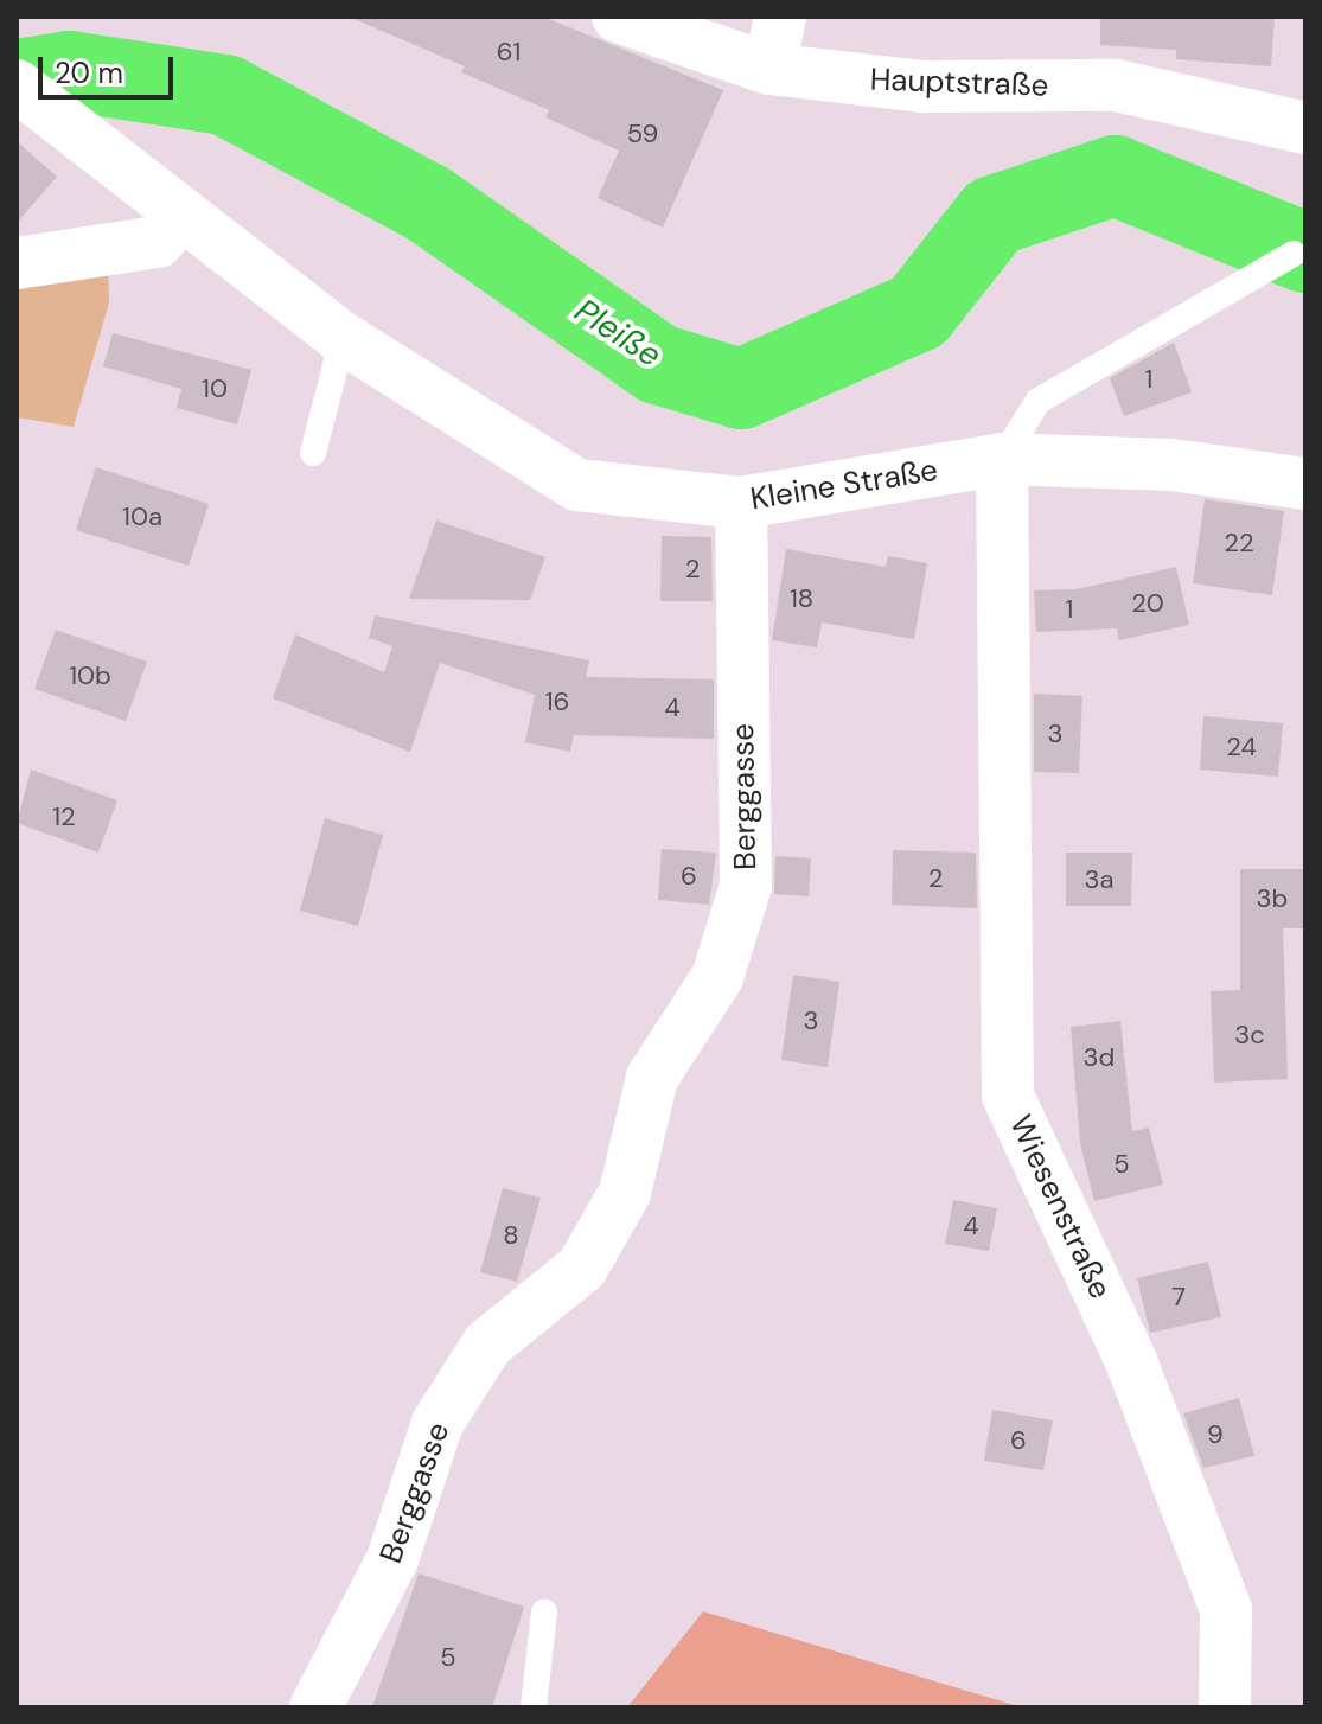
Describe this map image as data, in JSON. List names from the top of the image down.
{
  "streets": {
    "street": [
      "Hauptstraße",
      "Kleine Straße",
      "Berggasse",
      "Wiesenstraße"
    ]
  },
  "crossings": [
    ["Kleine Straße", "Berggasse"],
    ["Kleine Straße", "Wiesenstraße"]
  ],
  "water": ["Pleiße"],
  "house_numbers": [
    "61",
    "59",
    "1",
    "10",
    "10a",
    "22",
    "2",
    "18",
    "20",
    "1",
    "10b",
    "16",
    "4",
    "3",
    "24",
    "12",
    "6",
    "2",
    "3a",
    "3b",
    "3",
    "3c",
    "3d",
    "5",
    "4",
    "8",
    "7",
    "9",
    "6",
    "5"
  ],
  "scale_bar": "20 m"
}
